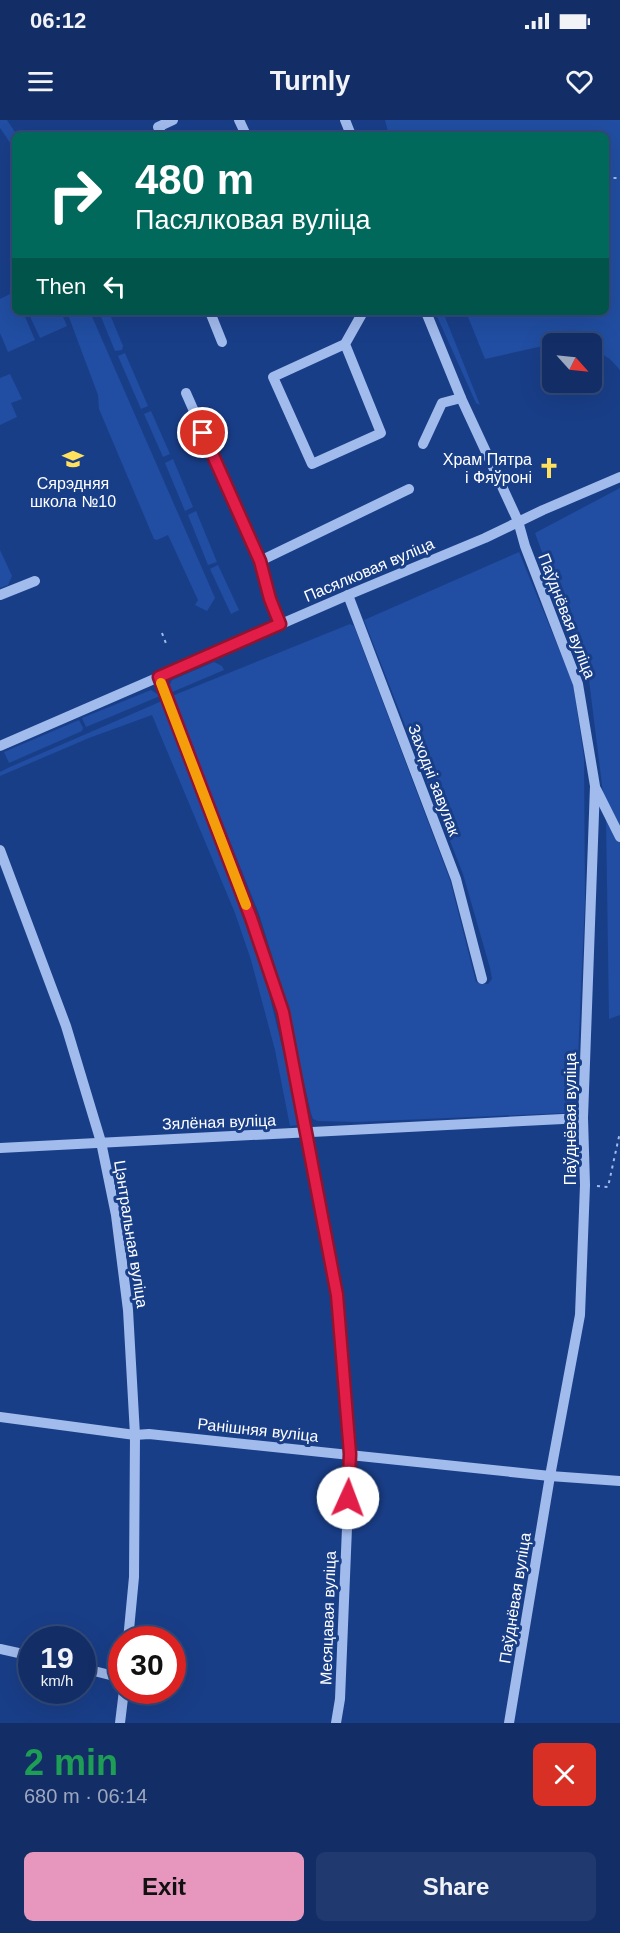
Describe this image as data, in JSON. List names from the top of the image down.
{
  "streets": {
    "street": [
      "Пасялковая вуліца",
      "Паўднёвая вуліца",
      "Заходні завулак",
      "Зялёная вуліца",
      "Цэнтральная вуліца",
      "Ранішняя вуліца",
      "Месяцавая вуліца"
    ]
  },
  "crossings": [
    ["Пасялковая вуліца", "Паўднёвая вуліца"],
    ["Пасялковая вуліца", "Заходні завулак"],
    ["Пасялковая вуліца", "Месяцавая вуліца"],
    ["Паўднёвая вуліца", "Зялёная вуліца"],
    ["Паўднёвая вуліца", "Ранішняя вуліца"],
    ["Зялёная вуліца", "Цэнтральная вуліца"],
    ["Зялёная вуліца", "Месяцавая вуліца"],
    ["Цэнтральная вуліца", "Ранішняя вуліца"],
    ["Ранішняя вуліца", "Месяцавая вуліца"]
  ],
  "places": {
    "school or university": ["Сярэдняя школа №10"],
    "church": ["Храм Пятра і Фяўроні"]
  },
  "north": "bottom right",
  "page": {
    "status": "06:12",
    "header": "Turnly",
    "turn": ["480 m", "Пасялковая вуліца"],
    "then": "Then",
    "speed": "19 km/h",
    "limit": "30",
    "heading": ["2 min", "680 m · 06:14"],
    "buttons": ["Exit", "Share"]
  }
}
